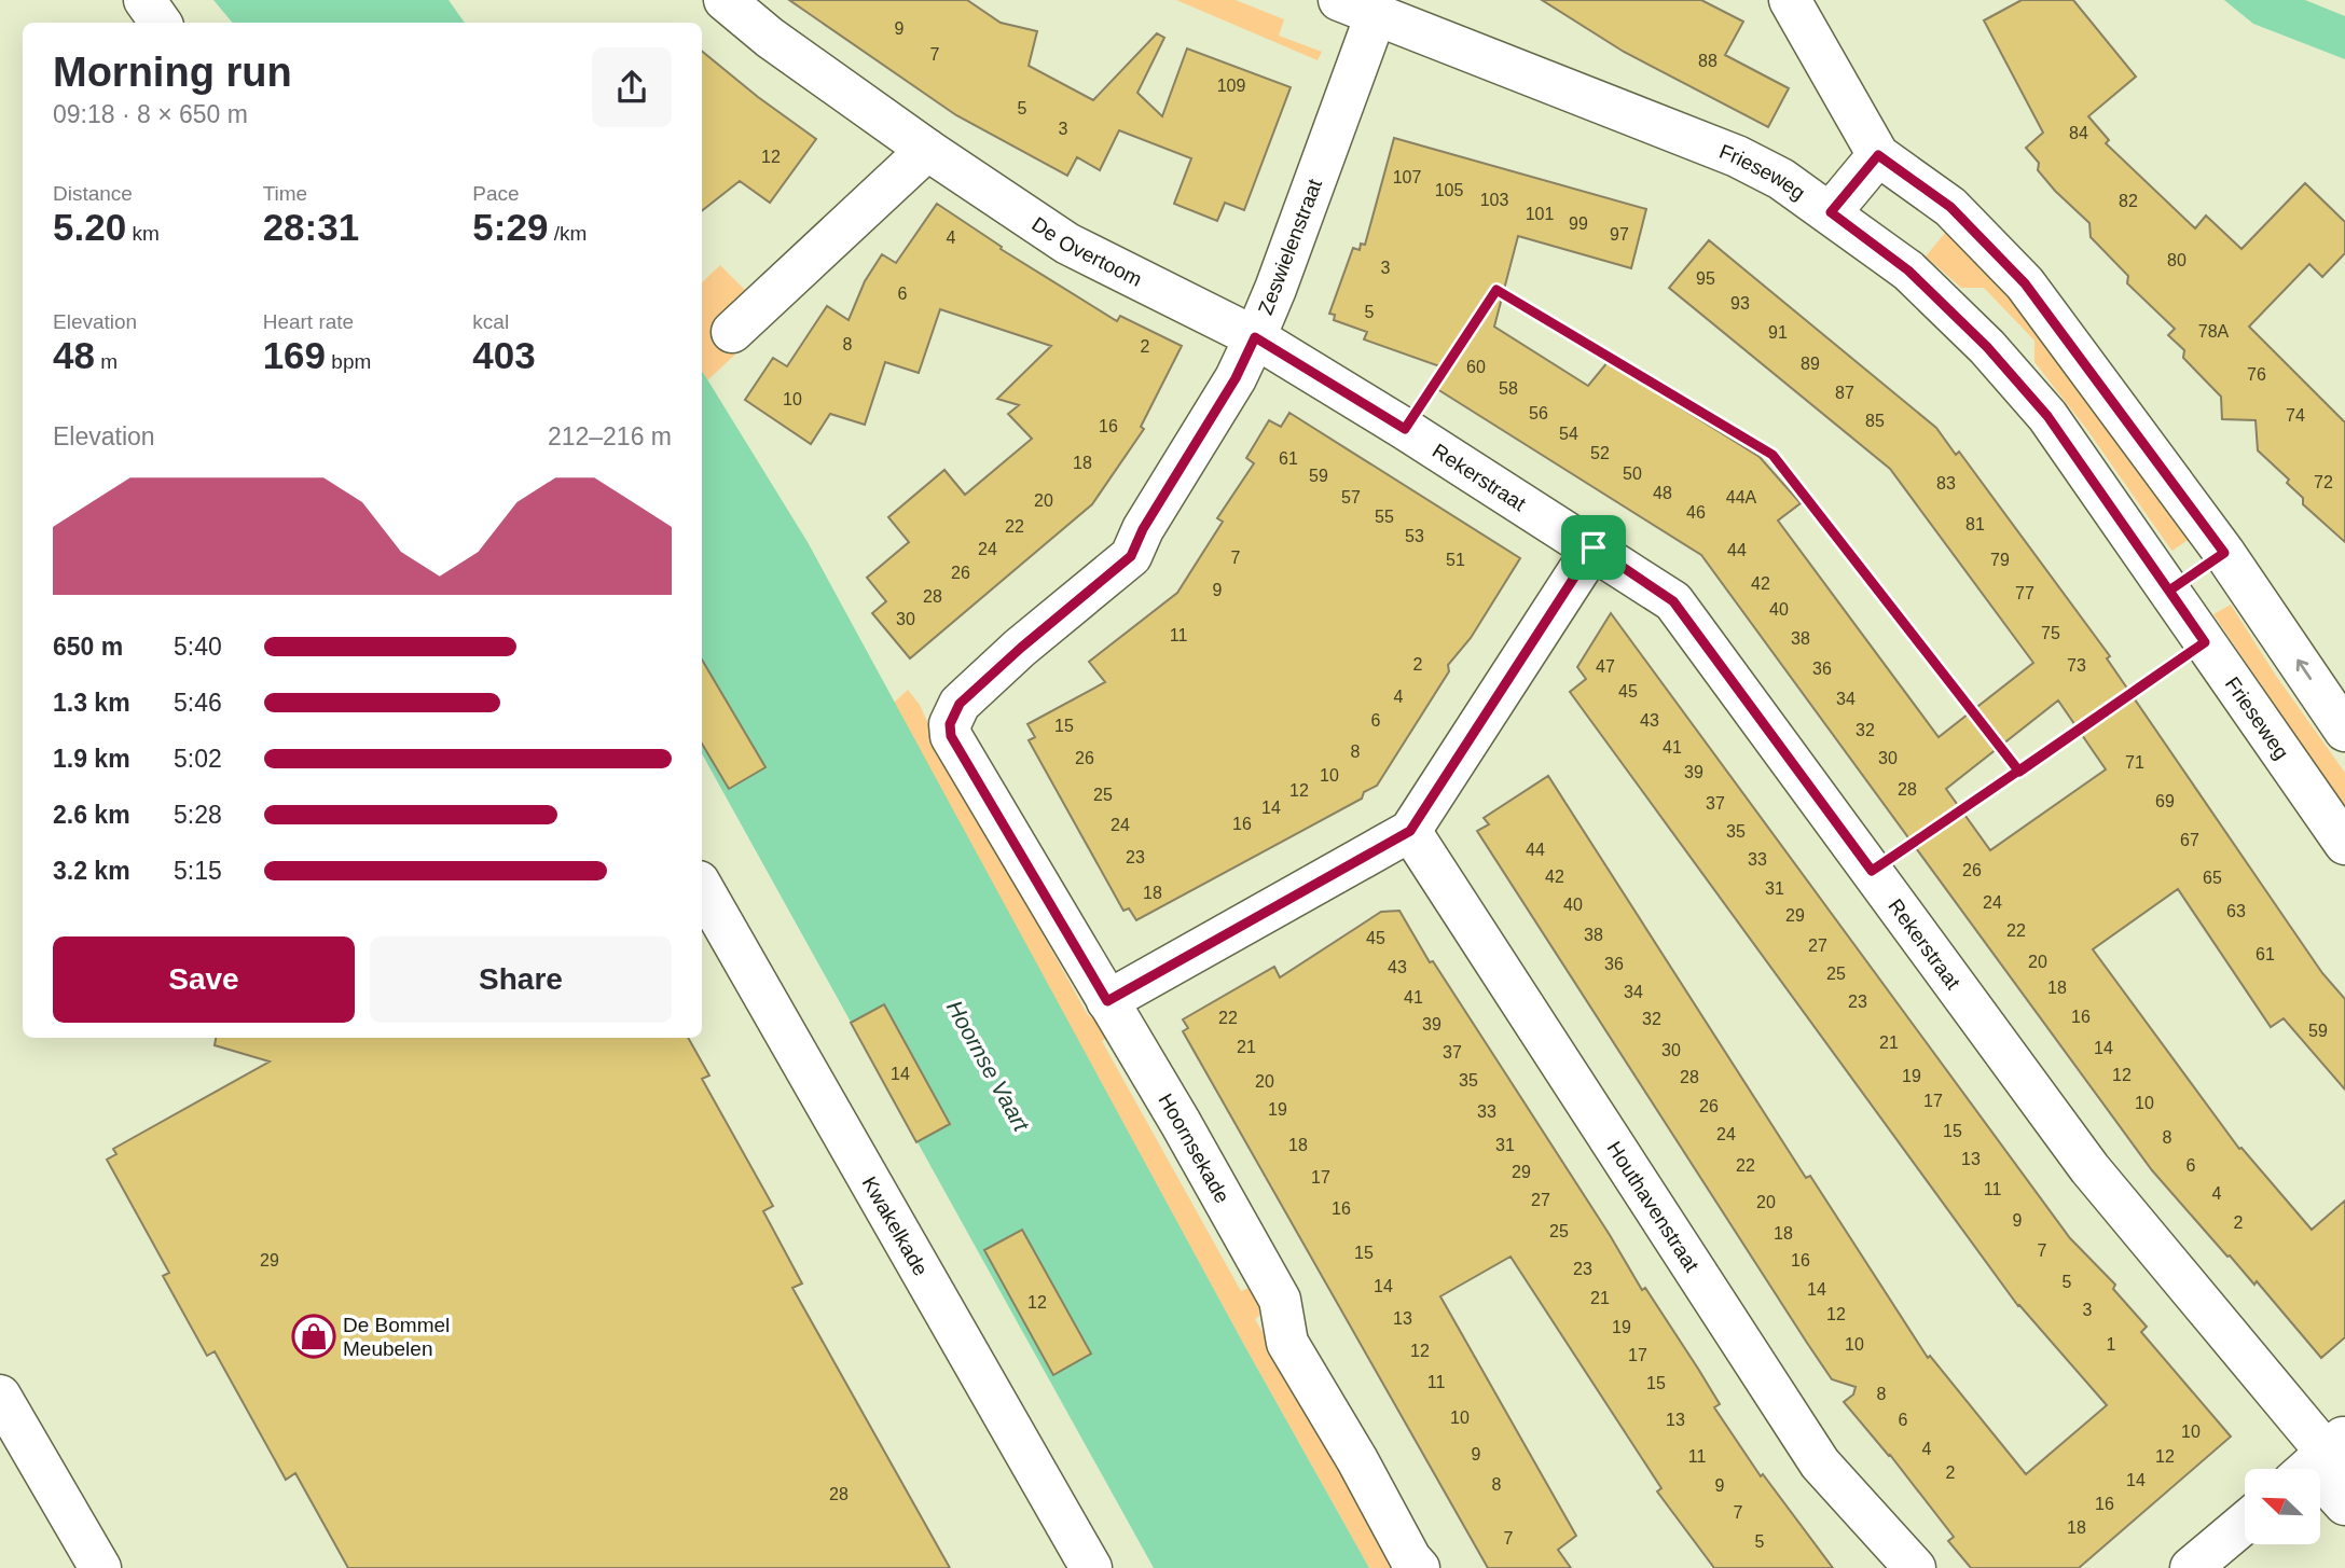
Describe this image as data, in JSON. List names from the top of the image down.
{
  "streets": {
    "street": [
      "Frieseweg",
      "Zeswielenstraat",
      "De Overtoom",
      "Rekerstraat",
      "Hoornsekade",
      "Houthavenstraat",
      "Kwakelkade"
    ]
  },
  "crossings": [
    ["Frieseweg", "Zeswielenstraat"],
    ["Zeswielenstraat", "De Overtoom"],
    ["Zeswielenstraat", "Rekerstraat"],
    ["Zeswielenstraat", "Hoornsekade"],
    ["De Overtoom", "Rekerstraat"]
  ],
  "water": ["Hoornse Vaart"],
  "places": {
    "shop": ["De Bommel Meubelen"]
  },
  "house_numbers": [
    "9",
    "7",
    "88",
    "109",
    "5",
    "3",
    "84",
    "12",
    "107",
    "105",
    "103",
    "82",
    "101",
    "99",
    "97",
    "4",
    "80",
    "3",
    "95",
    "6",
    "93",
    "5",
    "78A",
    "91",
    "8",
    "2",
    "89",
    "60",
    "76",
    "58",
    "87",
    "10",
    "56",
    "74",
    "85",
    "16",
    "54",
    "52",
    "61",
    "18",
    "50",
    "59",
    "72",
    "83",
    "48",
    "57",
    "44A",
    "20",
    "46",
    "55",
    "81",
    "22",
    "53",
    "24",
    "44",
    "7",
    "51",
    "79",
    "26",
    "42",
    "9",
    "77",
    "28",
    "40",
    "30",
    "75",
    "11",
    "38",
    "2",
    "73",
    "47",
    "36",
    "45",
    "4",
    "34",
    "6",
    "43",
    "15",
    "32",
    "41",
    "8",
    "26",
    "30",
    "71",
    "39",
    "10",
    "28",
    "12",
    "25",
    "69",
    "37",
    "14",
    "16",
    "24",
    "35",
    "67",
    "44",
    "23",
    "33",
    "26",
    "42",
    "65",
    "31",
    "18",
    "24",
    "40",
    "63",
    "29",
    "22",
    "38",
    "45",
    "27",
    "61",
    "20",
    "36",
    "43",
    "25",
    "18",
    "34",
    "41",
    "23",
    "16",
    "22",
    "32",
    "39",
    "59",
    "21",
    "21",
    "14",
    "30",
    "37",
    "14",
    "12",
    "19",
    "28",
    "35",
    "20",
    "17",
    "10",
    "26",
    "19",
    "33",
    "15",
    "24",
    "8",
    "18",
    "31",
    "13",
    "22",
    "6",
    "29",
    "17",
    "11",
    "4",
    "27",
    "20",
    "16",
    "9",
    "2",
    "25",
    "18",
    "7",
    "15",
    "29",
    "16",
    "23",
    "5",
    "14",
    "14",
    "21",
    "12",
    "3",
    "12",
    "13",
    "19",
    "10",
    "1",
    "12",
    "17",
    "11",
    "15",
    "8",
    "10",
    "13",
    "6",
    "10",
    "4",
    "9",
    "11",
    "12",
    "2",
    "14",
    "8",
    "9",
    "28",
    "16",
    "7",
    "18",
    "7",
    "5"
  ],
  "north": "top left",
  "page": {
    "heading": ["Morning run", "09:18 · 8 × 650 m"],
    "stats": [
      ["Distance", "5.20 km"],
      ["Time", "28:31"],
      ["Pace", "5:29 /km"],
      ["Elevation", "48 m"],
      ["Heart rate", "169 bpm"],
      ["kcal", "403"]
    ],
    "chart": ["Elevation", "212–216 m"],
    "list": [
      {
        "name": "650 m",
        "note": "5:40"
      },
      {
        "name": "1.3 km",
        "note": "5:46"
      },
      {
        "name": "1.9 km",
        "note": "5:02"
      },
      {
        "name": "2.6 km",
        "note": "5:28"
      },
      {
        "name": "3.2 km",
        "note": "5:15"
      }
    ],
    "buttons": ["Save", "Share"]
  }
}
